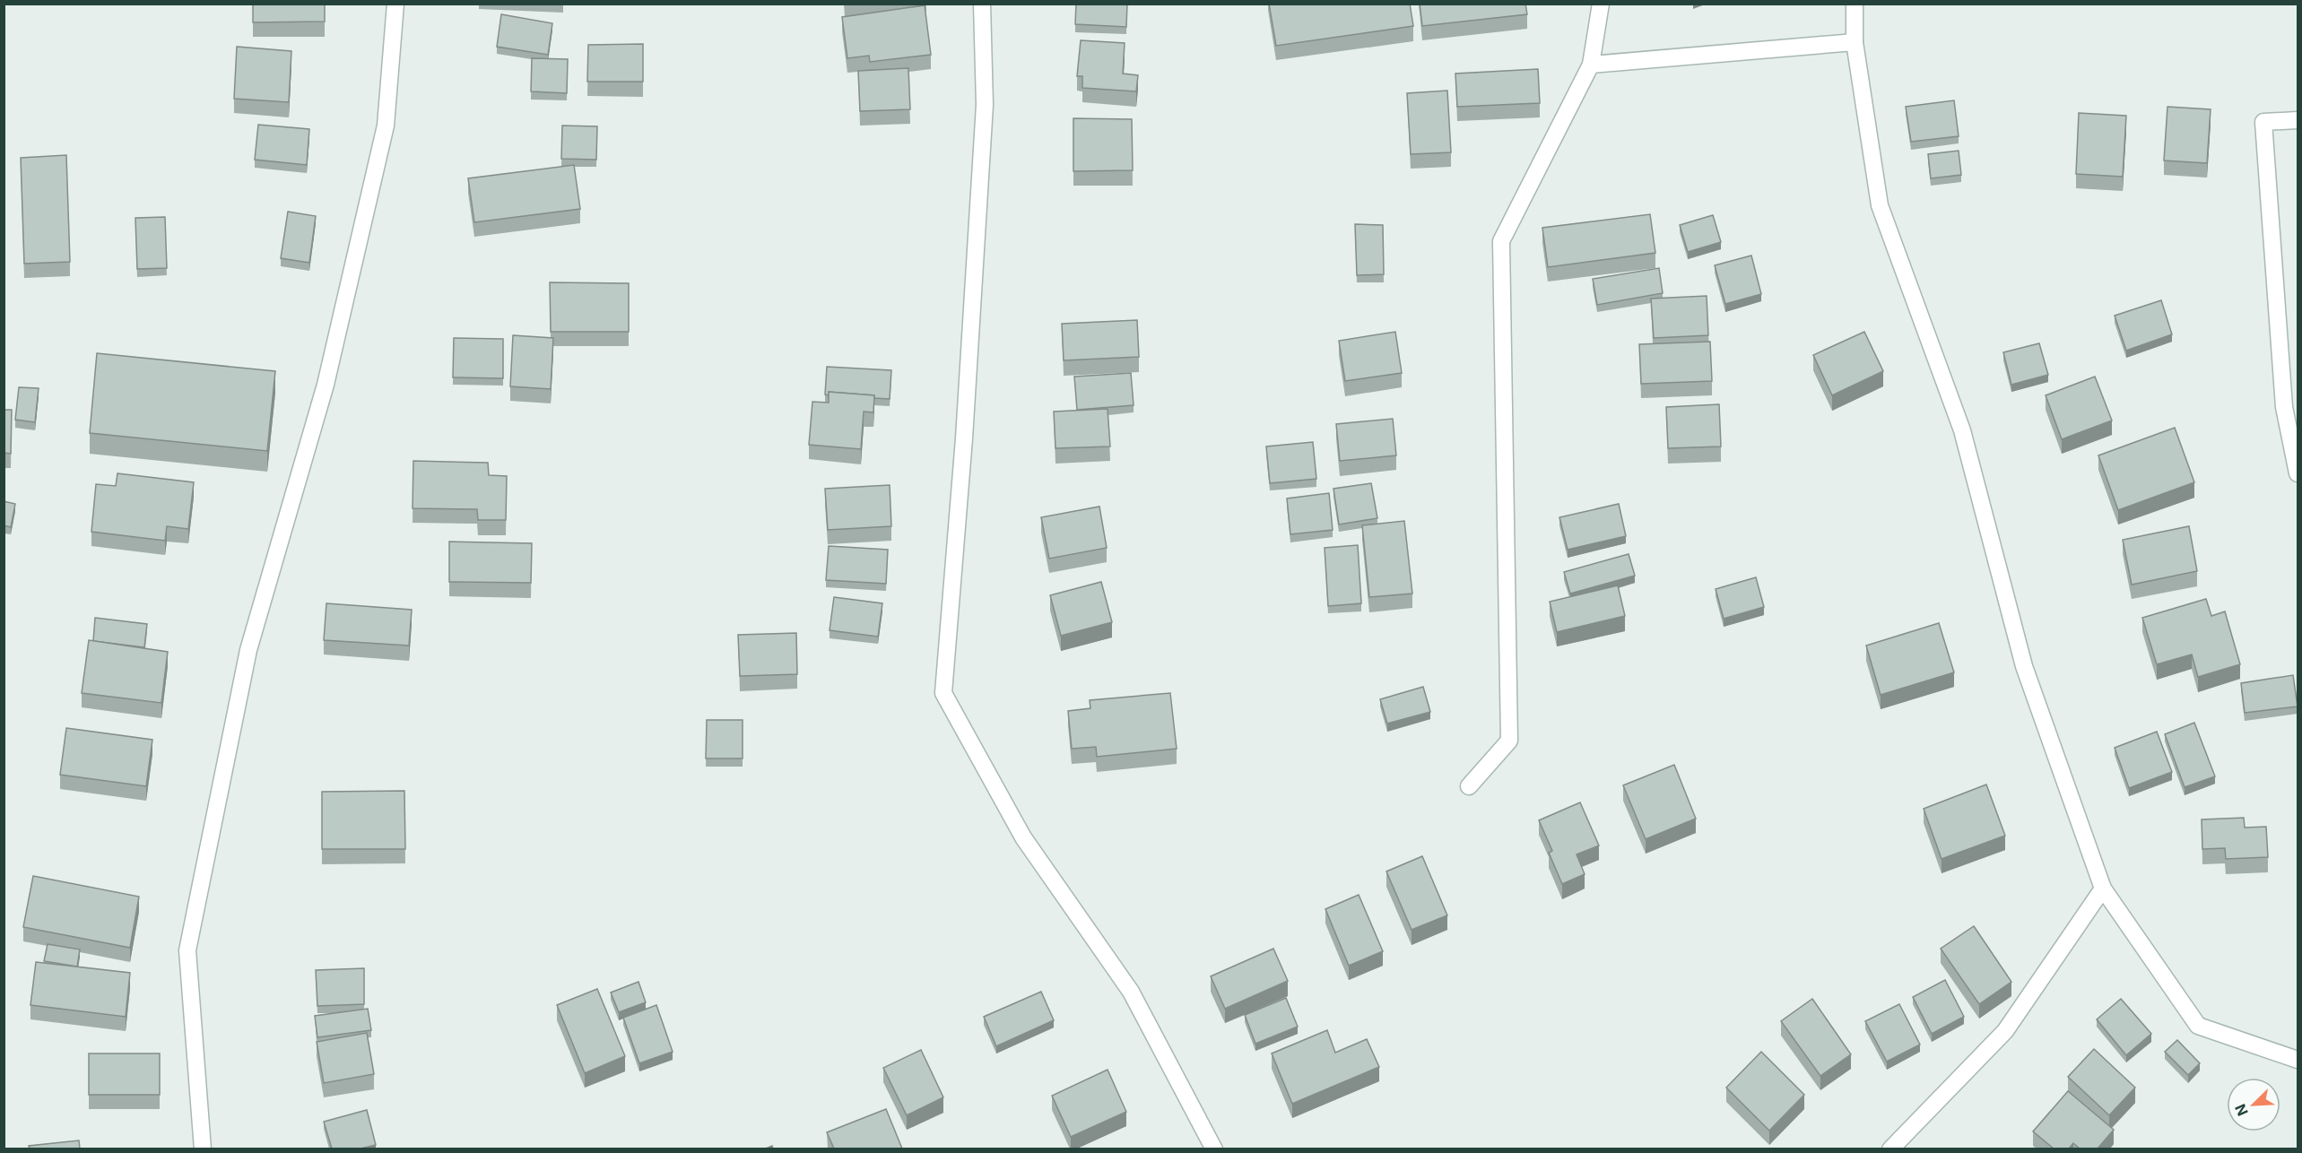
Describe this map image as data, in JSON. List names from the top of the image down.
{
  "north": "bottom left"
}
